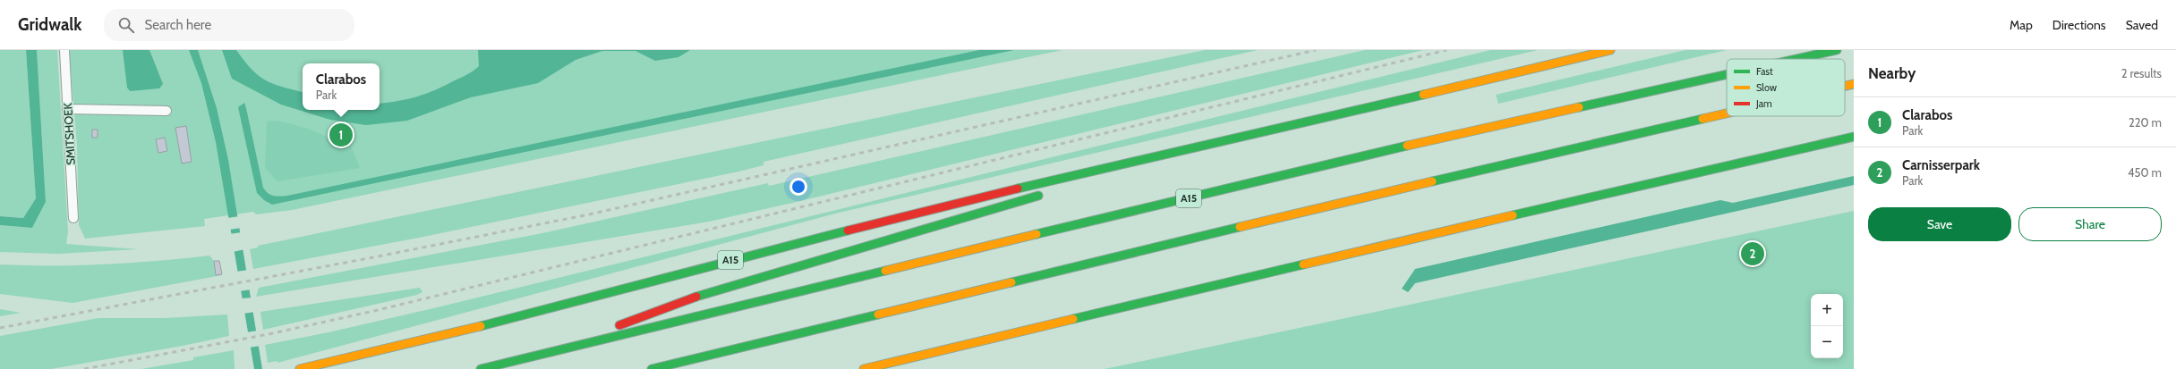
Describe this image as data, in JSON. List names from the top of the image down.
{
  "streets": {
    "highway": ["A15"],
    "lane": ["SMITSHOEK"]
  },
  "legend": ["Fast", "Slow", "Jam"],
  "page": {
    "header": "Gridwalk",
    "search": "Search here",
    "nav": ["Map", "Directions", "Saved"],
    "heading": ["Nearby", "2 results"],
    "popup": ["Clarabos", "Park"],
    "list": [
      {
        "mark": "1",
        "name": "Clarabos",
        "note": "Park",
        "value": "220 m"
      },
      {
        "mark": "2",
        "name": "Carnisserpark",
        "note": "Park",
        "value": "450 m"
      }
    ],
    "pins": ["1", "2"],
    "buttons": ["Save", "Share"],
    "map_buttons": ["+", "−"]
  }
}
